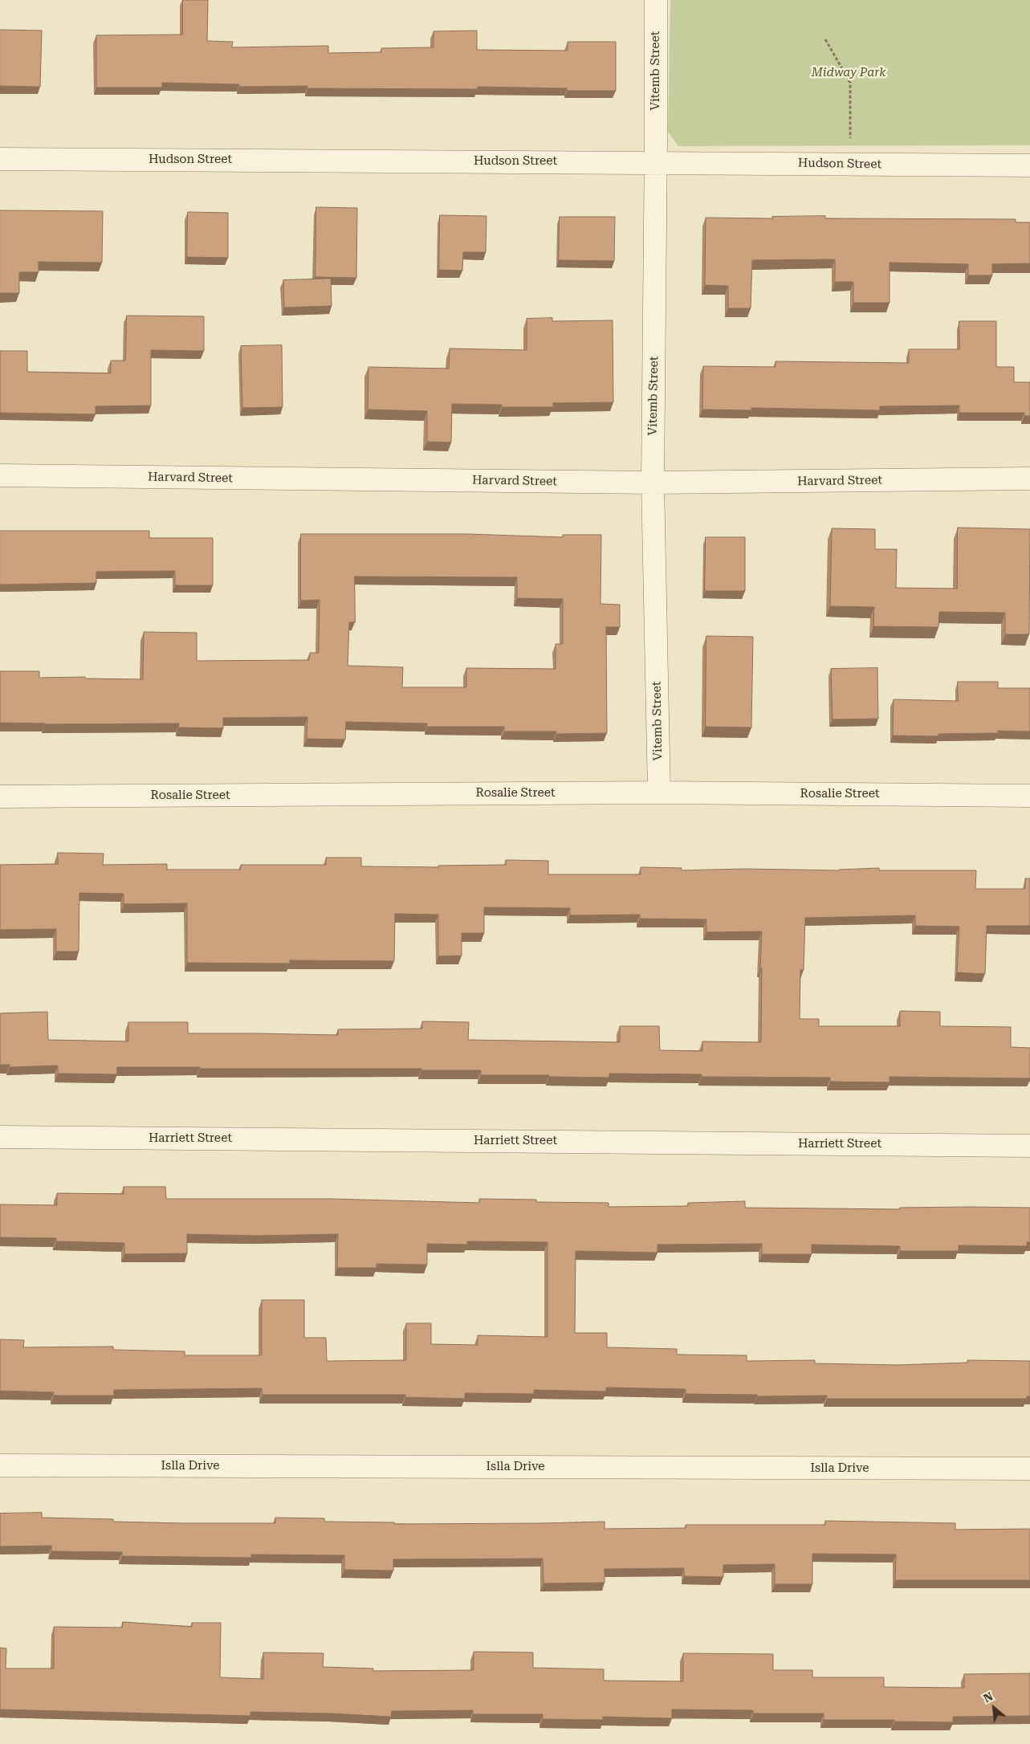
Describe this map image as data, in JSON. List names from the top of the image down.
{
  "streets": {
    "street": [
      "Vitemb Street",
      "Hudson Street",
      "Harvard Street",
      "Rosalie Street",
      "Harriett Street",
      "Islla Drive"
    ]
  },
  "crossings": [
    ["Vitemb Street", "Hudson Street"],
    ["Vitemb Street", "Harvard Street"],
    ["Vitemb Street", "Rosalie Street"]
  ],
  "parks": ["Midway Park"],
  "north": "top left"
}
